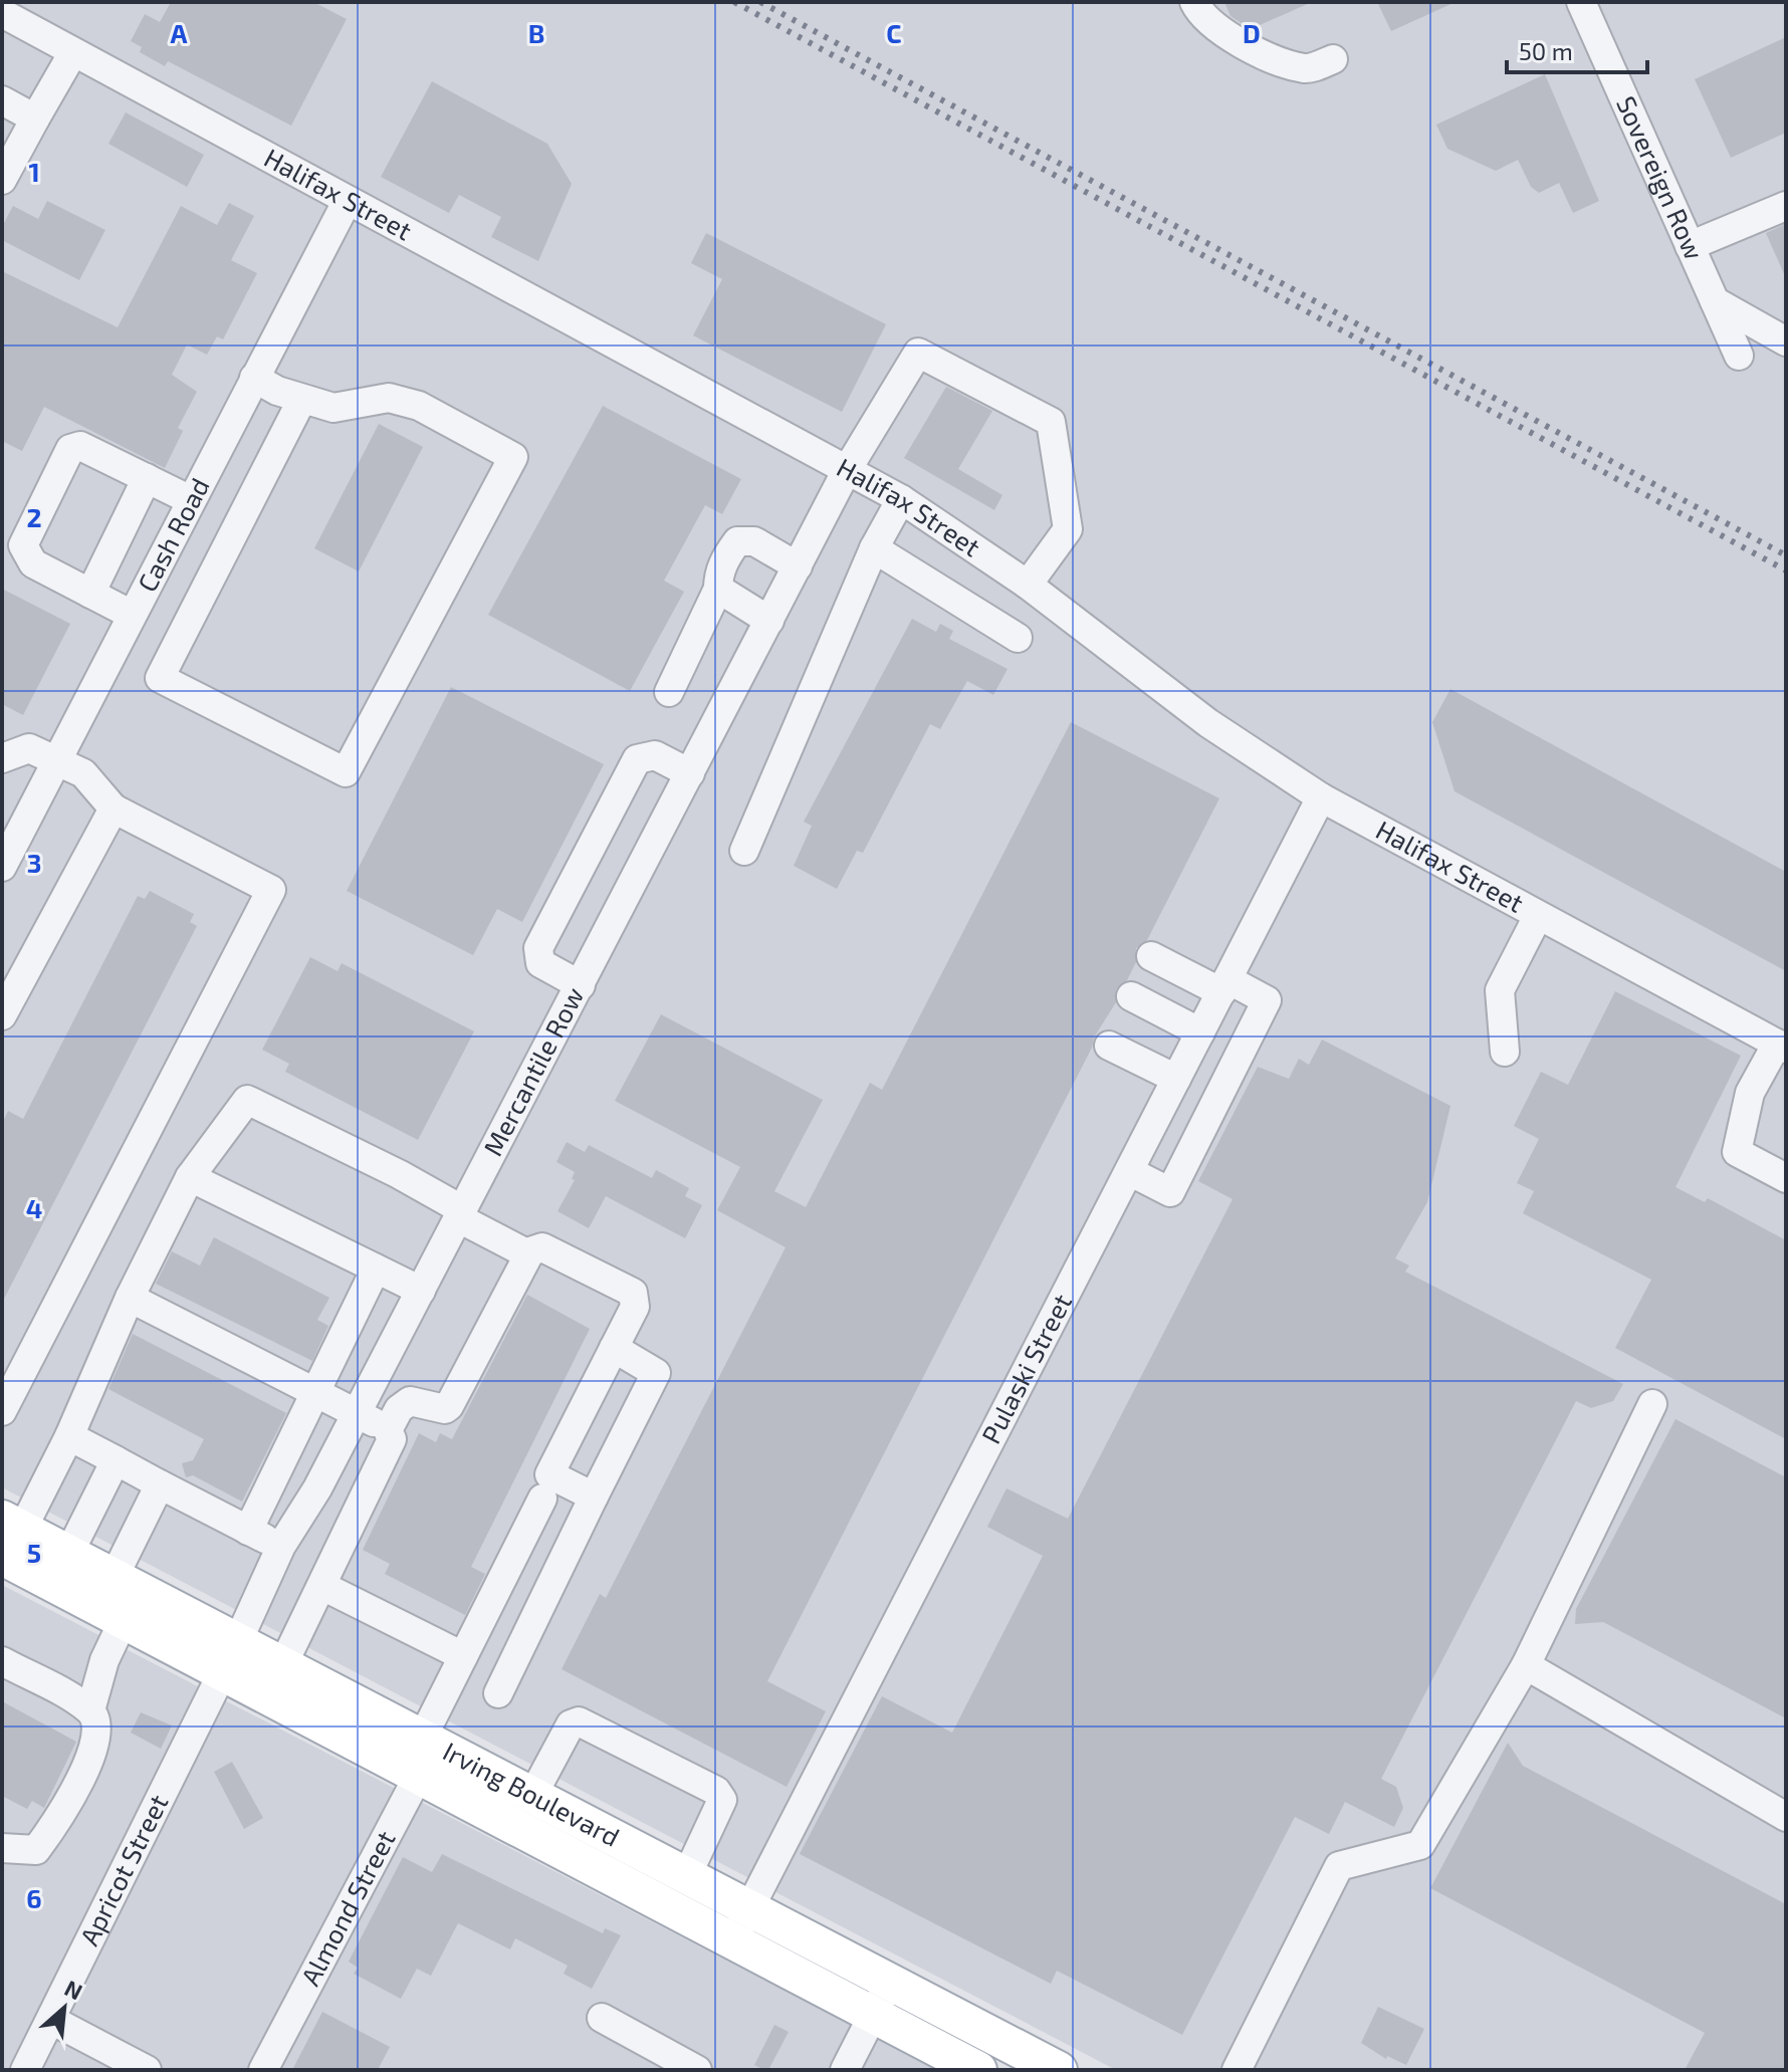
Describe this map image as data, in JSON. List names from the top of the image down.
{
  "streets": {
    "main road": ["Irving Boulevard"],
    "street": [
      "Sovereign Row",
      "Halifax Street",
      "Cash Road",
      "Mercantile Row",
      "Pulaski Street",
      "Apricot Street",
      "Almond Street"
    ]
  },
  "crossings": [
    ["Halifax Street", "Cash Road"],
    ["Halifax Street", "Mercantile Row"],
    ["Halifax Street", "Pulaski Street"],
    ["Mercantile Row", "Irving Boulevard"],
    ["Mercantile Row", "Apricot Street"],
    ["Pulaski Street", "Irving Boulevard"],
    ["Irving Boulevard", "Apricot Street"],
    ["Irving Boulevard", "Almond Street"]
  ],
  "scale_bar": "50 m",
  "north": "top right",
  "grid": {
    "columns": [
      "A",
      "B",
      "C",
      "D"
    ],
    "rows": [
      "1",
      "2",
      "3",
      "4",
      "5",
      "6"
    ]
  }
}
